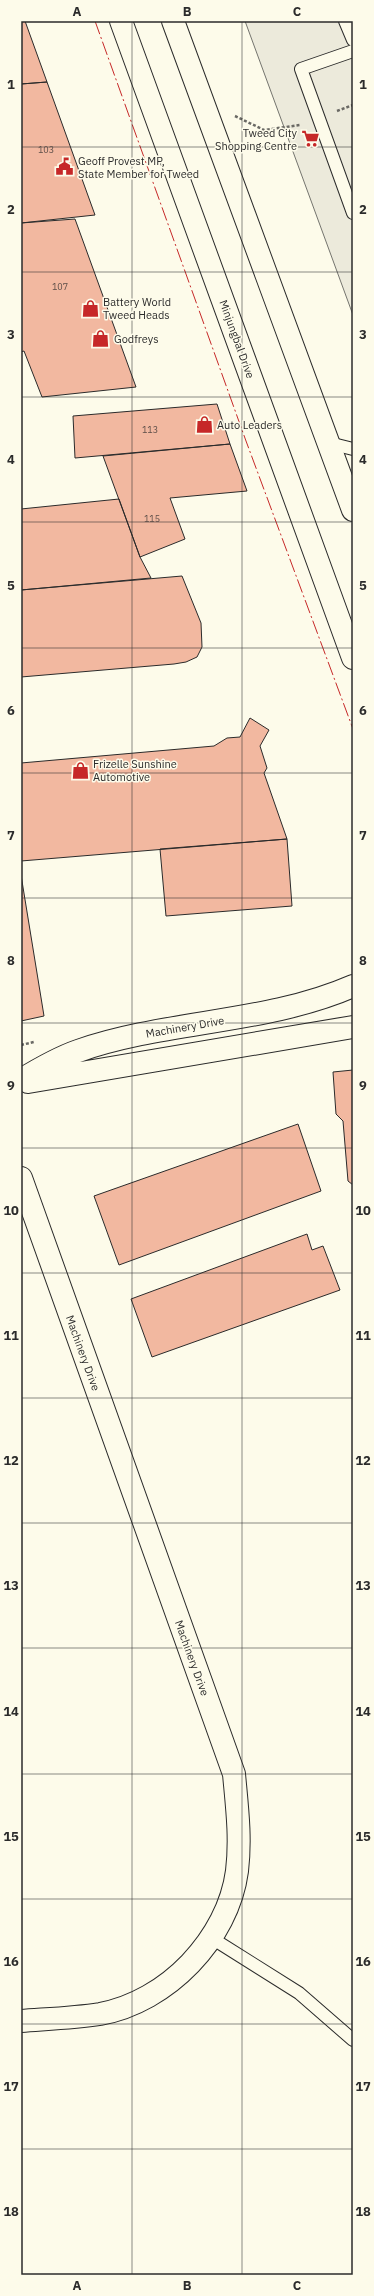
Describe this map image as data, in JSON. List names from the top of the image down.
{
  "streets": {
    "street": ["Minjungbal Drive", "Machinery Drive"]
  },
  "places": {
    "supermarket": ["Tweed City Shopping Centre"],
    "public building": ["Geoff Provest MP, State Member for Tweed"],
    "shop": [
      "Battery World Tweed Heads",
      "Godfreys",
      "Auto Leaders",
      "Frizelle Sunshine Automotive"
    ]
  },
  "house_numbers": [
    "103",
    "107",
    "113",
    "115"
  ],
  "grid": {
    "columns": ["A", "B", "C"],
    "rows": [
      "1",
      "2",
      "3",
      "4",
      "5",
      "6",
      "7",
      "8",
      "9",
      "10",
      "11",
      "12",
      "13",
      "14",
      "15",
      "16",
      "17",
      "18"
    ]
  }
}
